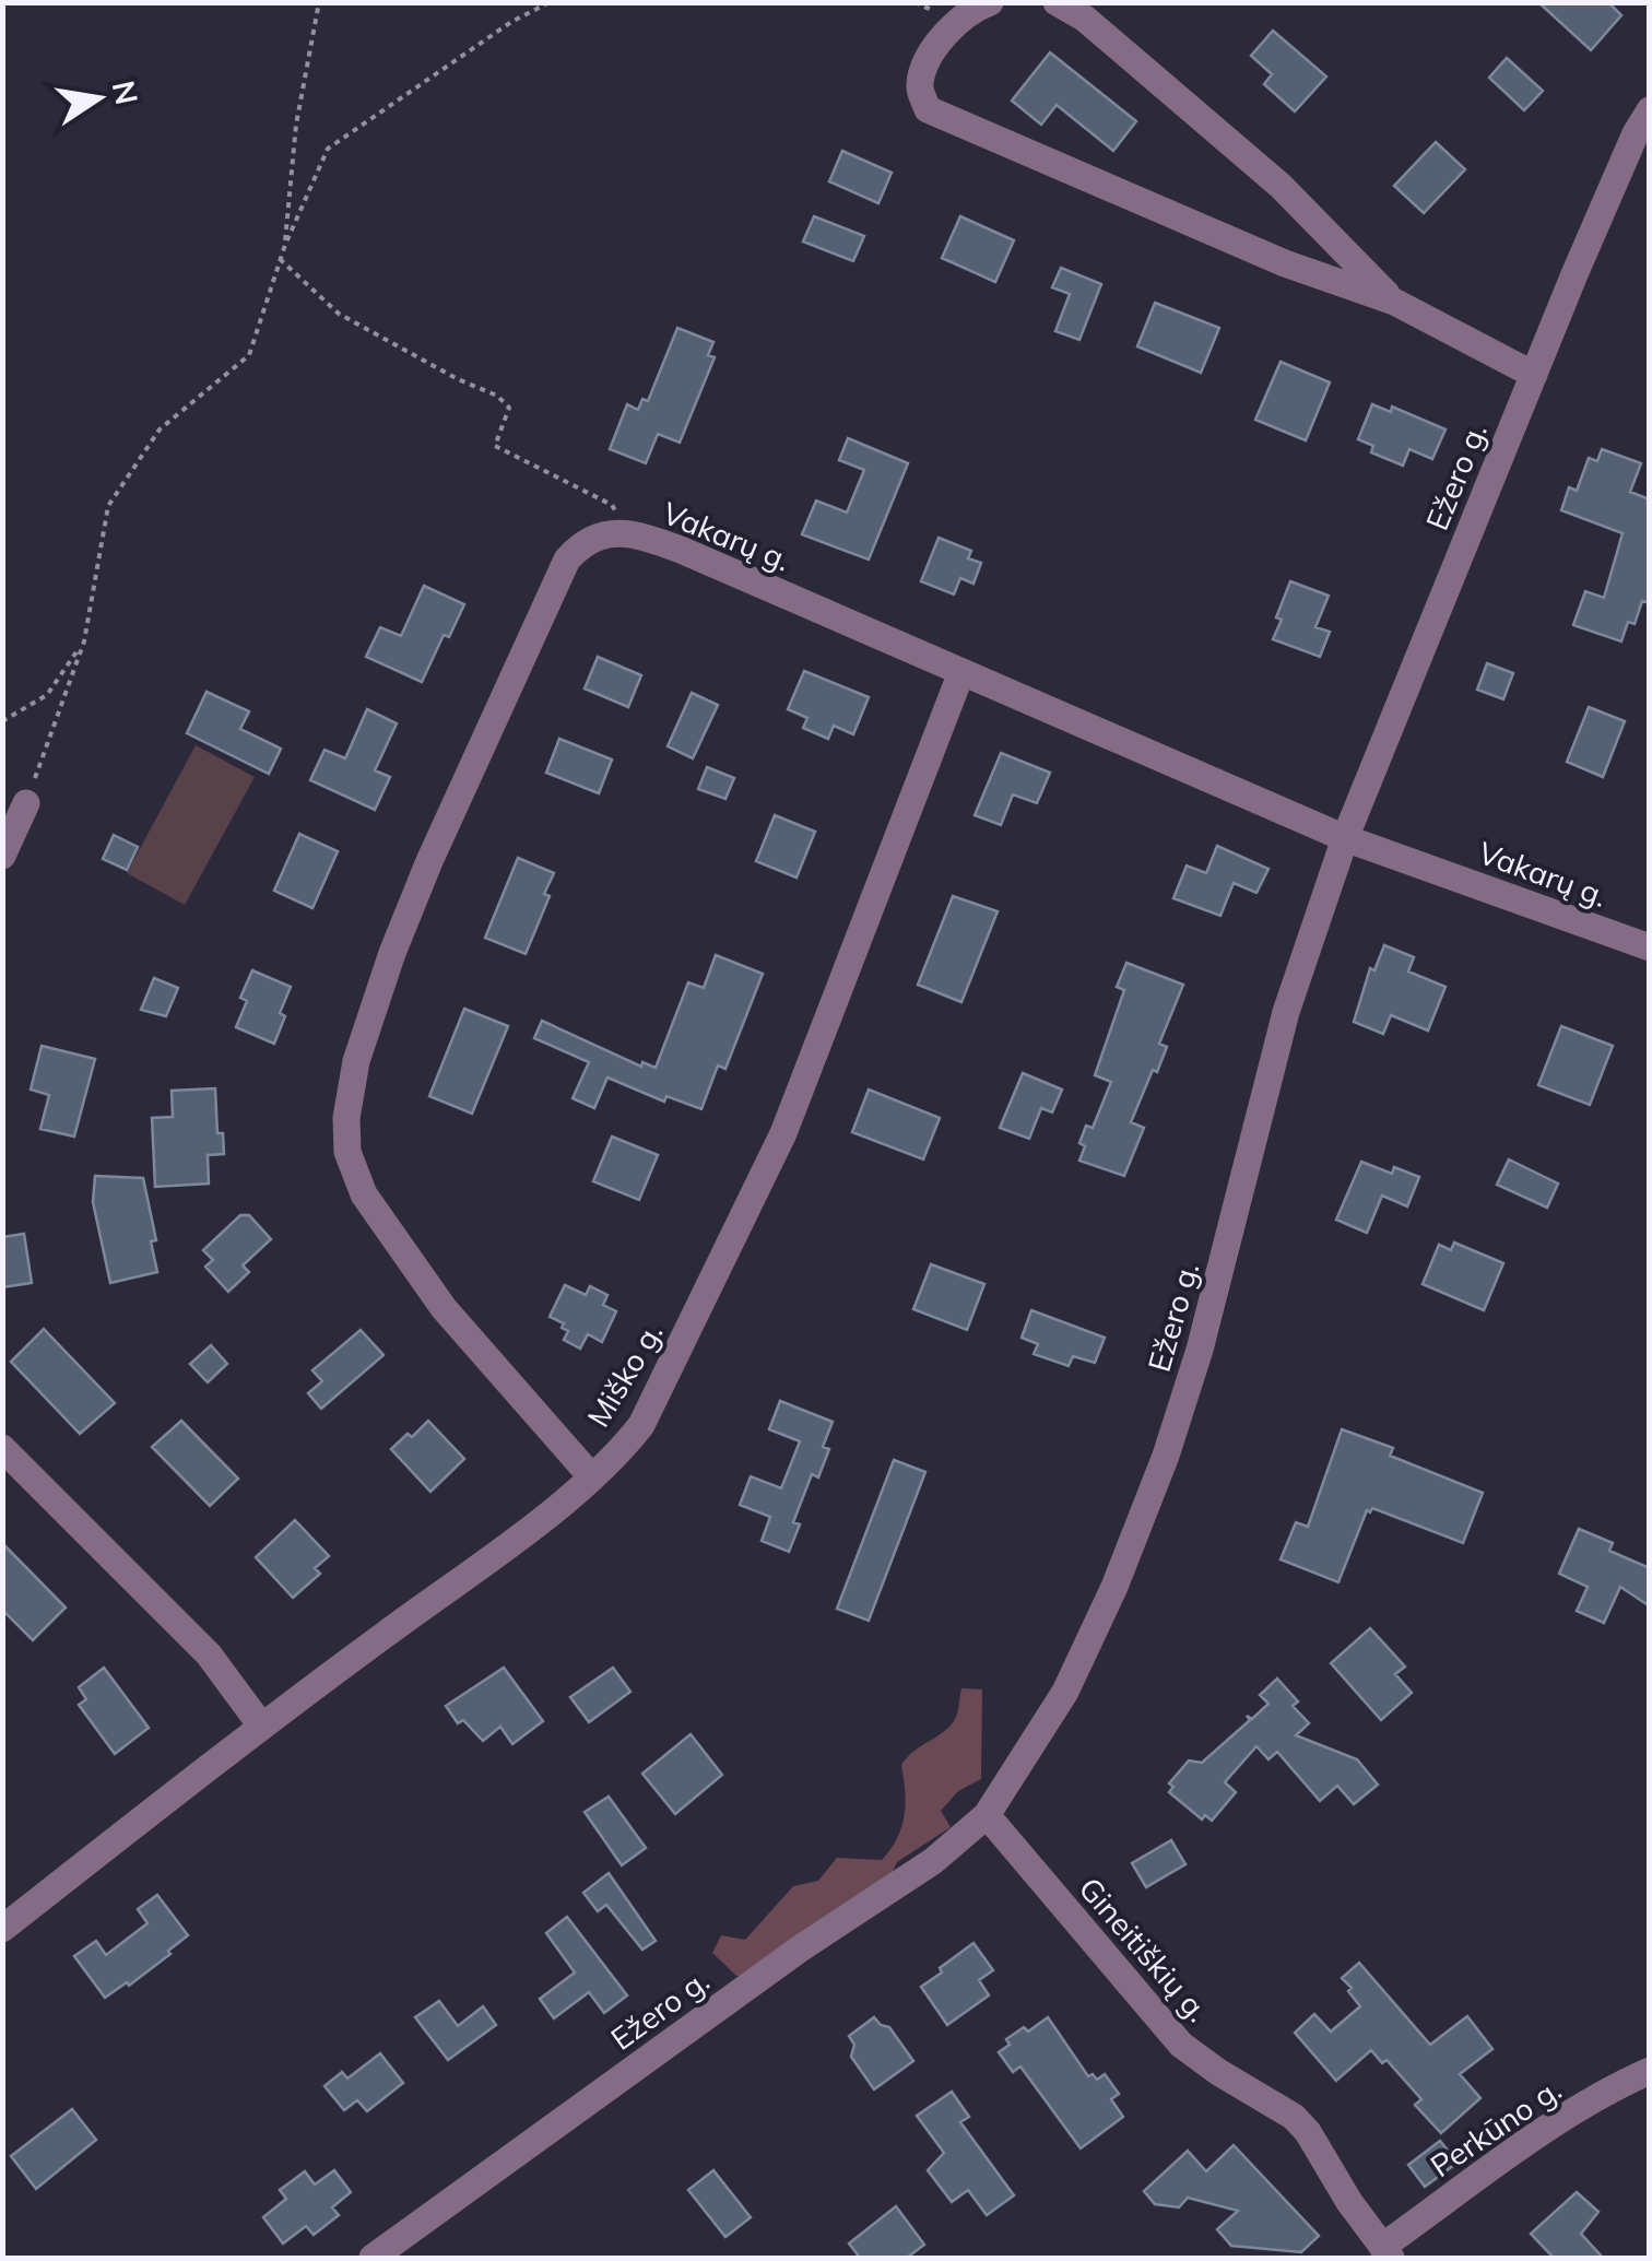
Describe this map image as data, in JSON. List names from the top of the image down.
{
  "streets": {
    "street": [
      "Ežero g.",
      "Vakarų g.",
      "Miško g.",
      "Gineitiškių g.",
      "Perkūno g."
    ]
  },
  "crossings": [
    ["Ežero g.", "Vakarų g."],
    ["Ežero g.", "Gineitiškių g."],
    ["Vakarų g.", "Miško g."],
    ["Gineitiškių g.", "Perkūno g."]
  ],
  "north": "right"
}
